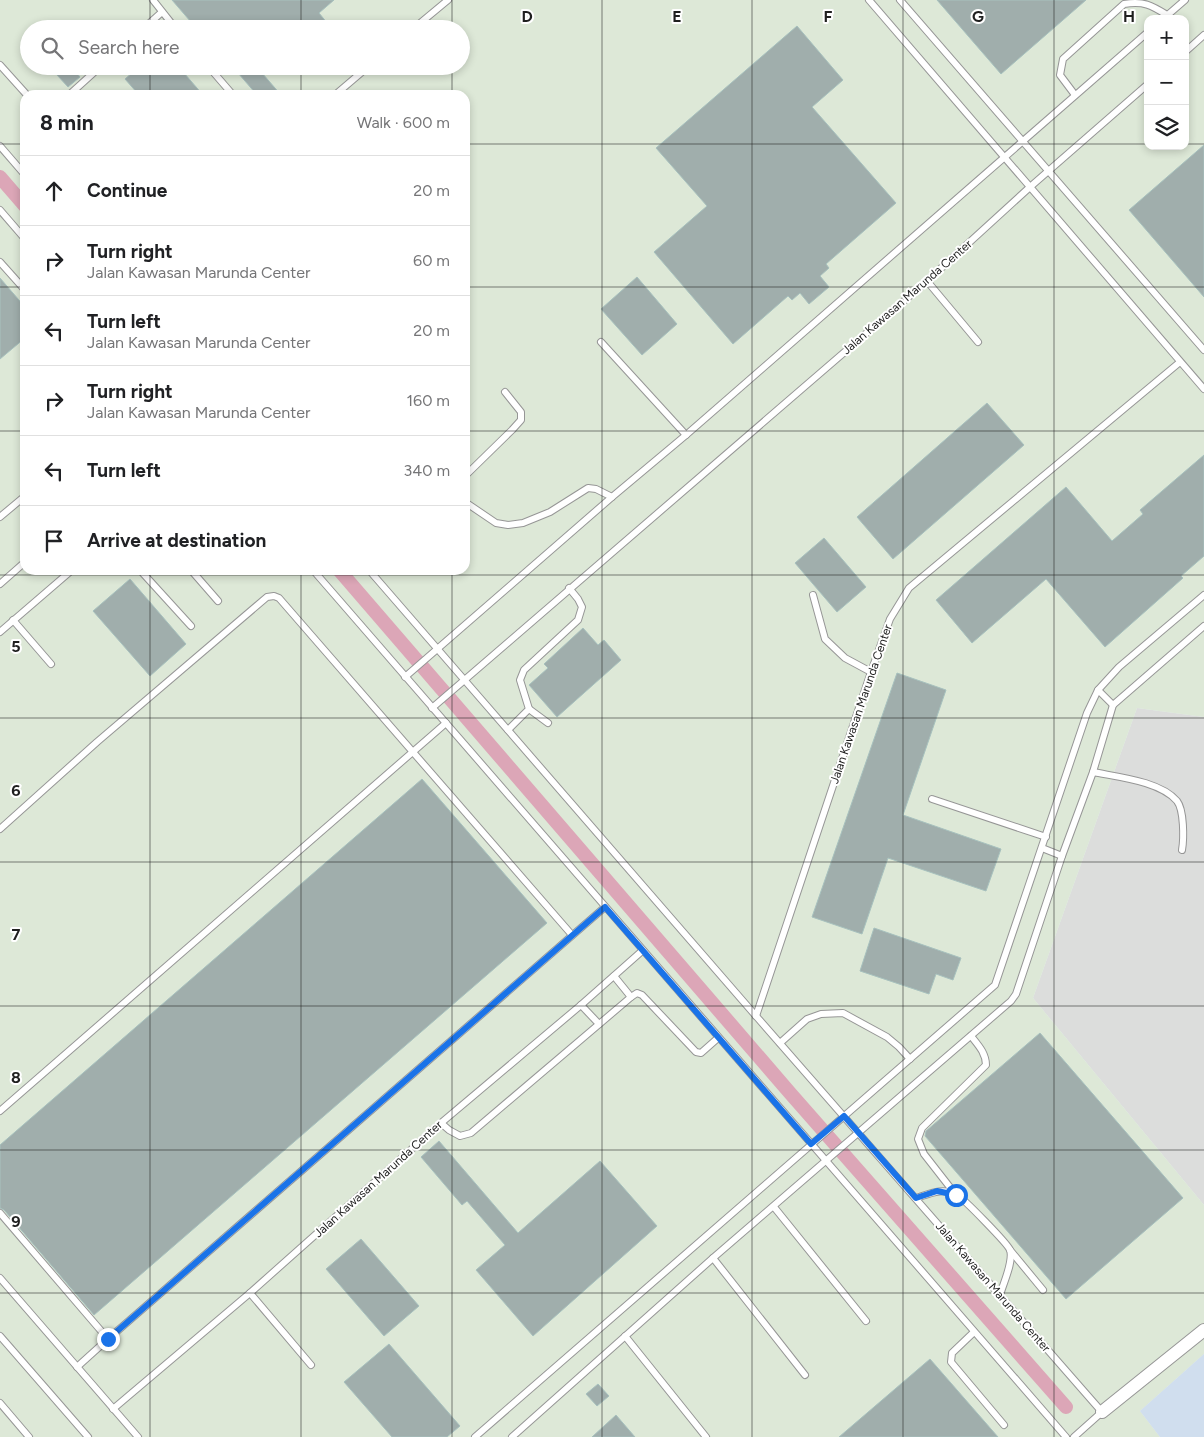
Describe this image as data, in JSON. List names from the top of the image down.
{
  "streets": {
    "lane": ["Jalan Kawasan Marunda Center"]
  },
  "page": {
    "map_buttons": ["+", "−"],
    "search": "Search here",
    "heading": ["8 min", "Walk · 600 m"],
    "list": [
      ["Continue", "20 m"],
      ["Turn right", "Jalan Kawasan Marunda Center", "60 m"],
      ["Turn left", "Jalan Kawasan Marunda Center", "20 m"],
      ["Turn right", "Jalan Kawasan Marunda Center", "160 m"],
      ["Turn left", "340 m"],
      "Arrive at destination"
    ]
  },
  "grid": {
    "columns": [
      "D",
      "E",
      "F",
      "G",
      "H"
    ],
    "rows": [
      "5",
      "6",
      "7",
      "8",
      "9"
    ]
  }
}
